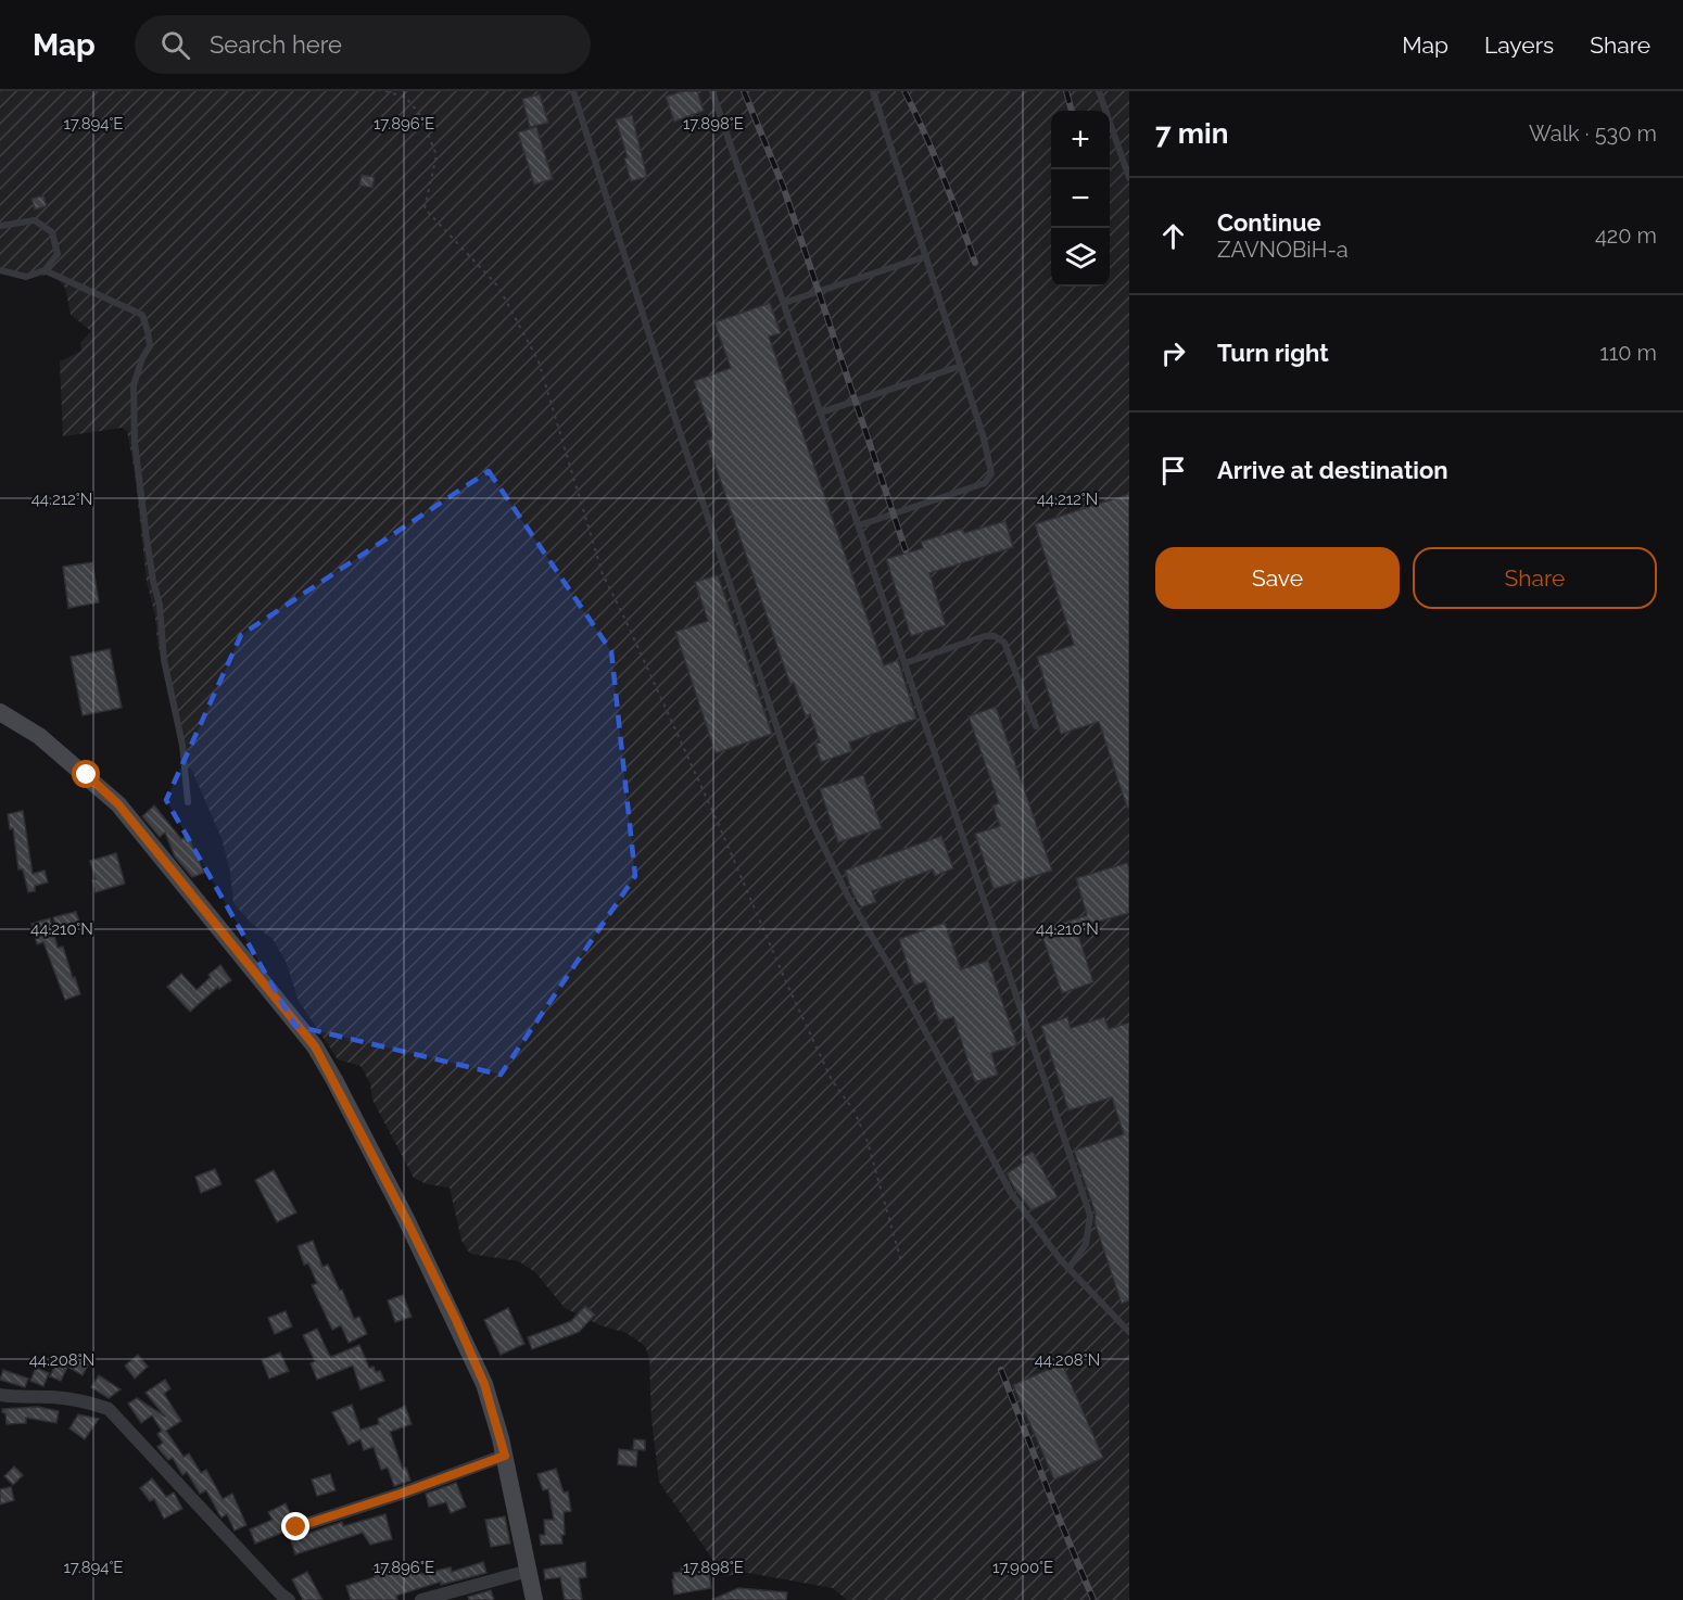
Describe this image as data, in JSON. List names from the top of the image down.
{
  "page": {
    "header": "Map",
    "search": "Search here",
    "nav": ["Map", "Layers", "Share"],
    "heading": ["7 min", "Walk · 530 m"],
    "map_buttons": ["+", "−"],
    "list": [
      ["Continue", "ZAVNOBiH-a", "420 m"],
      ["Turn right", "110 m"],
      "Arrive at destination"
    ],
    "buttons": ["Save", "Share"]
  },
  "coordinates": [
    "17.894°E",
    "17.896°E",
    "17.898°E",
    "44.212°N",
    "44.210°N",
    "44.208°N",
    "17.900°E"
  ]
}
